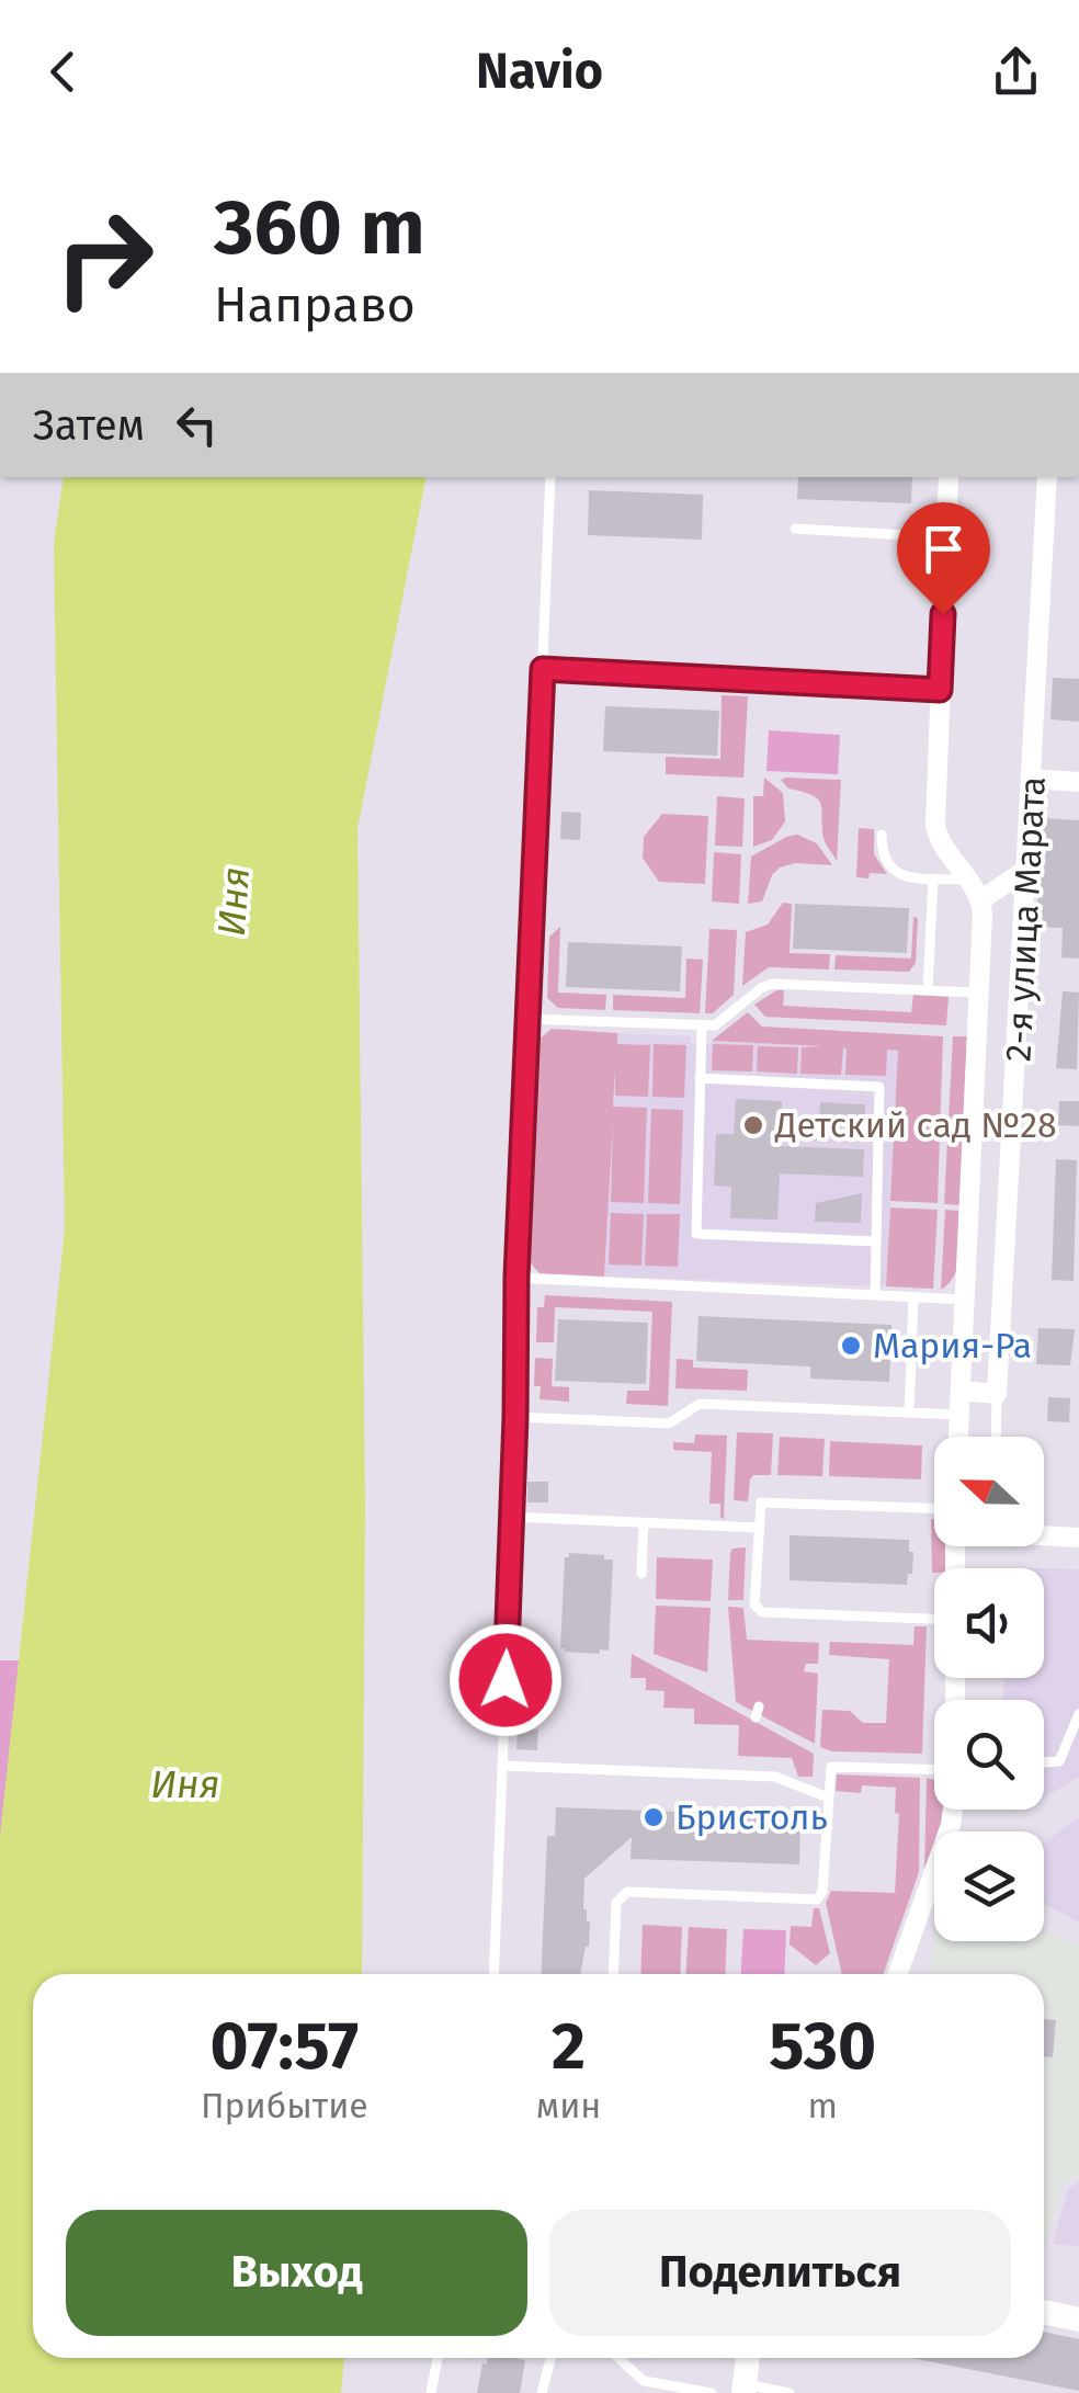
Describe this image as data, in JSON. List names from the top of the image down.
{
  "streets": {
    "street": ["2-я улица Марата"]
  },
  "water": ["Иня"],
  "places": ["Детский сад №28", "Мария-Ра", "Бристоль"],
  "north": "left",
  "page": {
    "header": "Navio",
    "turn": ["360 m", "Направо"],
    "then": "Затем",
    "eta": [
      "07:57",
      "Прибытие",
      "2",
      "мин",
      "530",
      "m"
    ],
    "buttons": ["Выход", "Поделиться"]
  }
}
